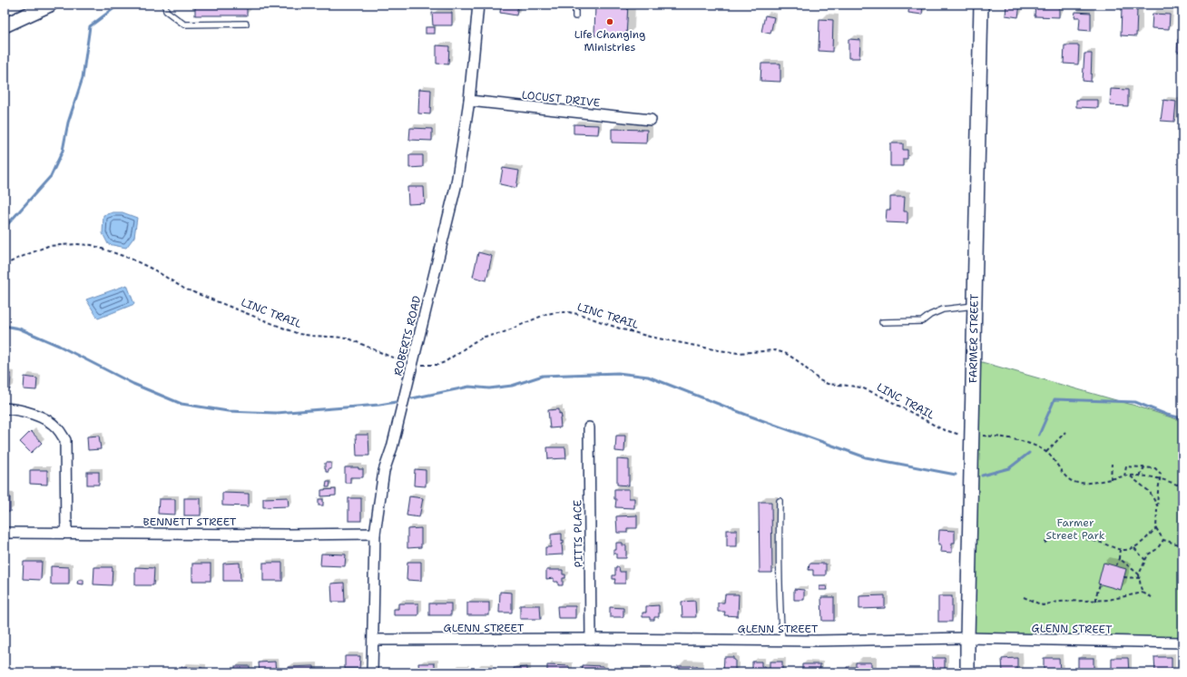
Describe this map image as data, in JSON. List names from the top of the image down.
{
  "streets": {
    "street": [
      "LOCUST DRIVE",
      "ROBERTS ROAD",
      "FARMER STREET",
      "BENNETT STREET",
      "PITTS PLACE",
      "GLENN STREET"
    ],
    "path": ["LINC TRAIL"]
  },
  "crossings": [
    ["LOCUST DRIVE", "ROBERTS ROAD"],
    ["LINC TRAIL", "ROBERTS ROAD"],
    ["LINC TRAIL", "FARMER STREET"],
    ["ROBERTS ROAD", "BENNETT STREET"],
    ["ROBERTS ROAD", "GLENN STREET"],
    ["FARMER STREET", "GLENN STREET"],
    ["PITTS PLACE", "GLENN STREET"]
  ],
  "parks": ["Farmer Street Park"],
  "places": ["Life Changing Ministries"]
}
